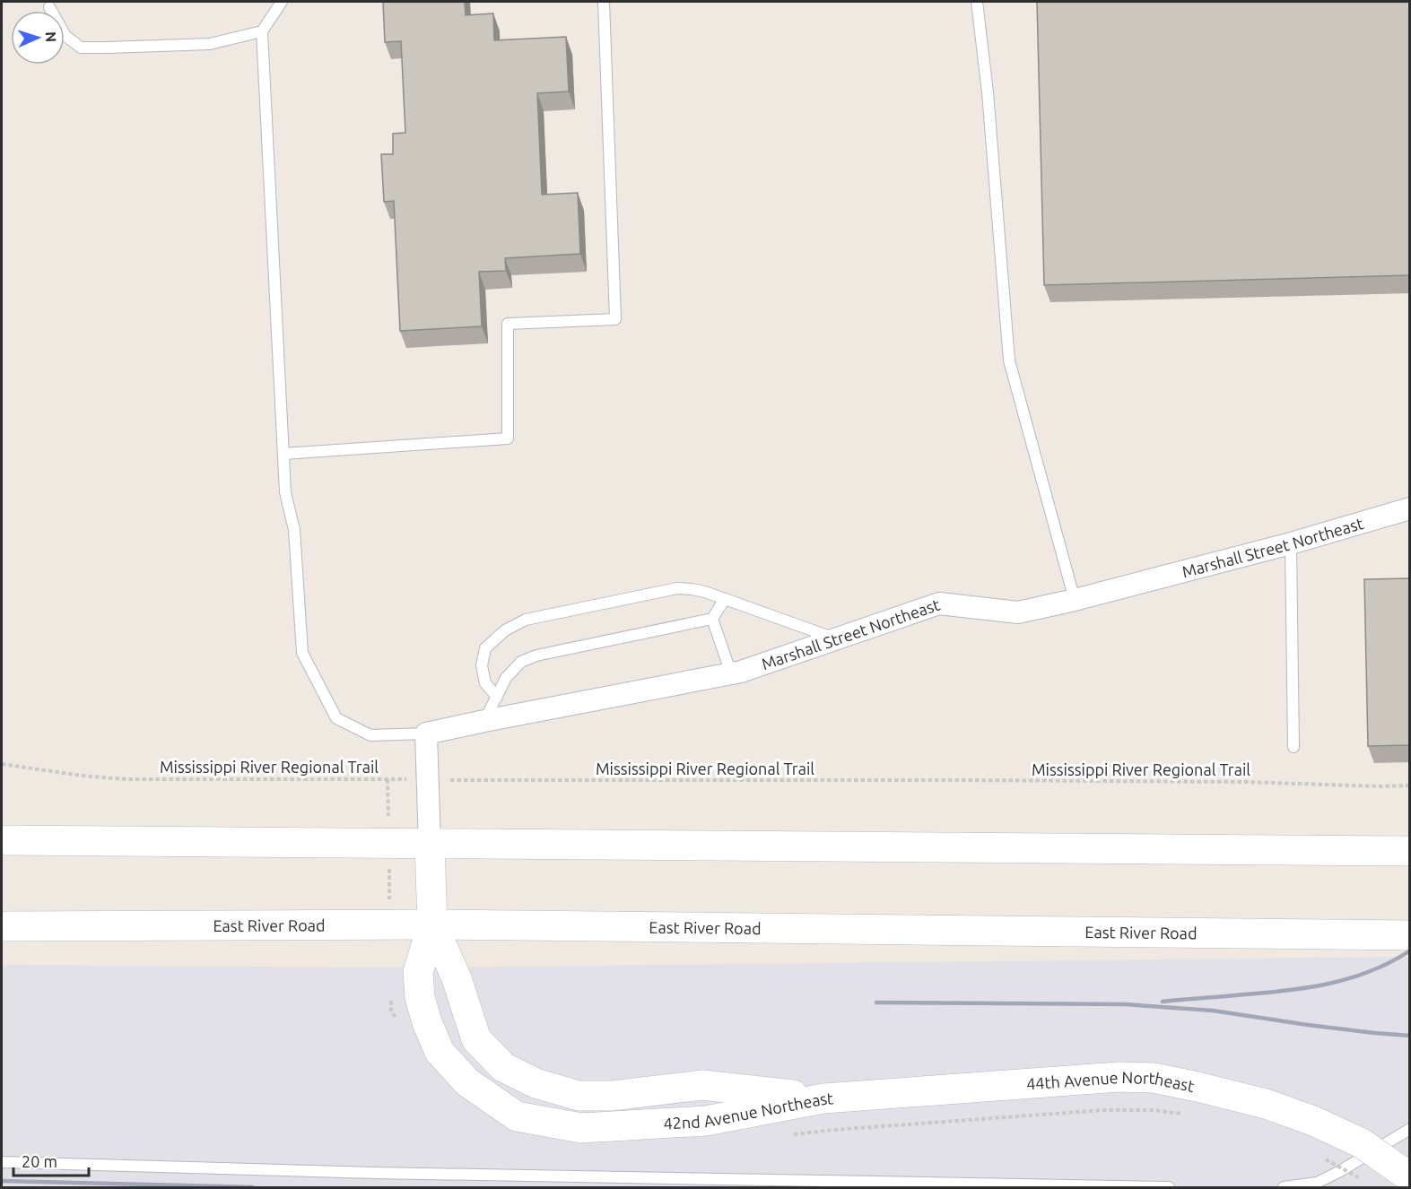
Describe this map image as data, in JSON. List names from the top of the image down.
{
  "streets": {
    "street": [
      "Marshall Street Northeast",
      "East River Road",
      "44th Avenue Northeast",
      "42nd Avenue Northeast"
    ],
    "path": ["Mississippi River Regional Trail"]
  },
  "crossings": [
    ["East River Road", "42nd Avenue Northeast"],
    ["44th Avenue Northeast", "42nd Avenue Northeast"]
  ],
  "scale_bar": "20 m",
  "north": "right"
}
